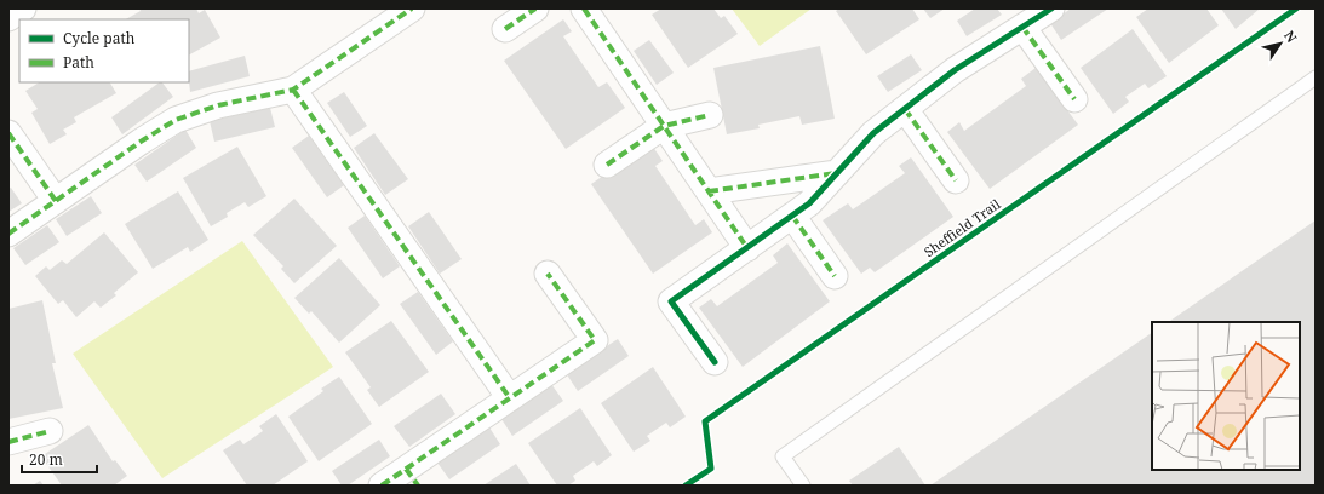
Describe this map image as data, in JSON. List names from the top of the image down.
{
  "streets": {
    "cycle path": ["Sheffield Trail"]
  },
  "legend": ["Cycle path", "Path"],
  "scale_bar": "20 m",
  "north": "top right"
}
